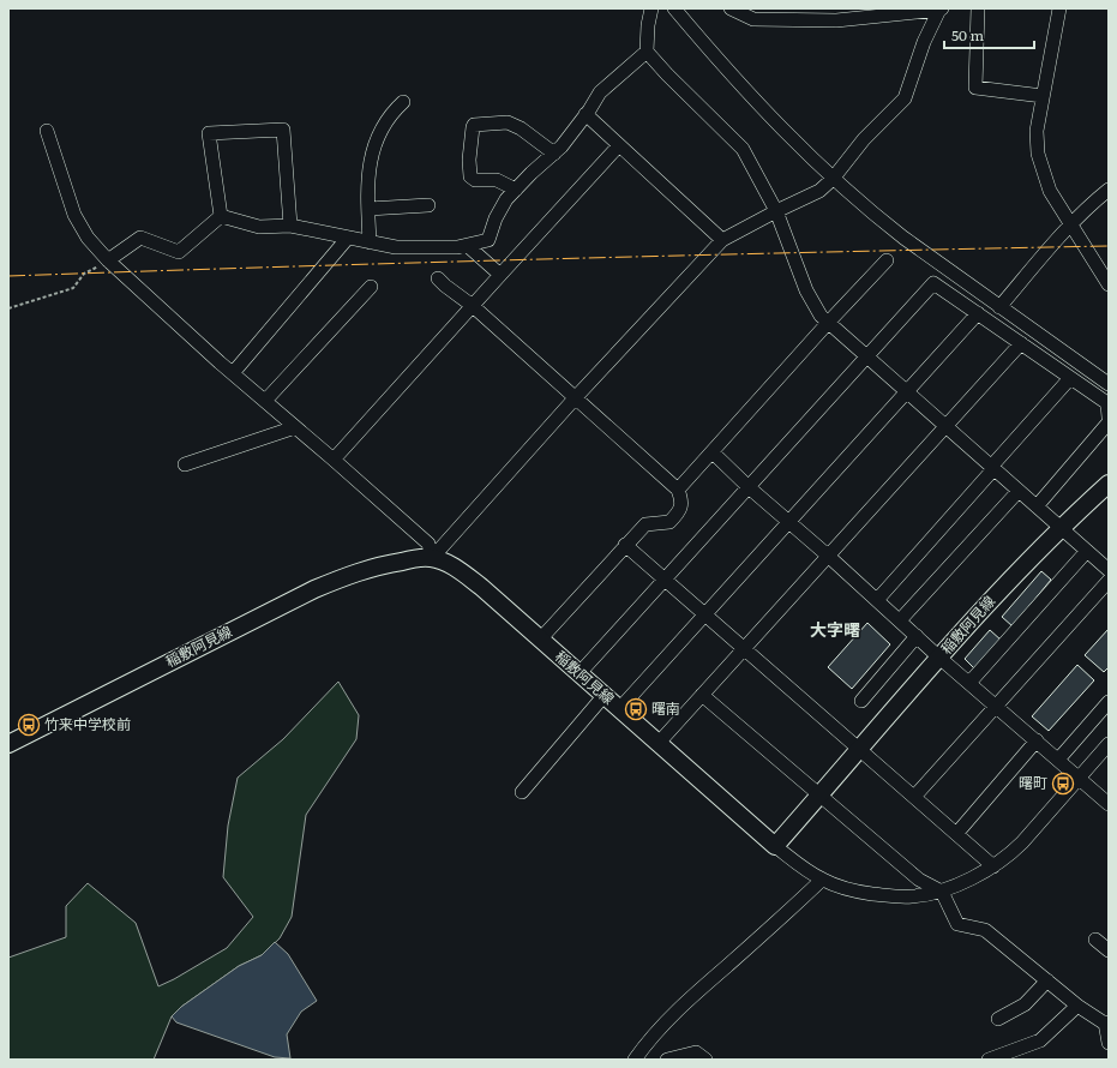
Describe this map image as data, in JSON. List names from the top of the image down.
{
  "streets": {
    "main road": ["稲敷阿見線"]
  },
  "districts": ["大字曙"],
  "places": {
    "bus stop": ["曙南", "竹来中学校前", "曙町"]
  },
  "scale_bar": "50 m"
}
